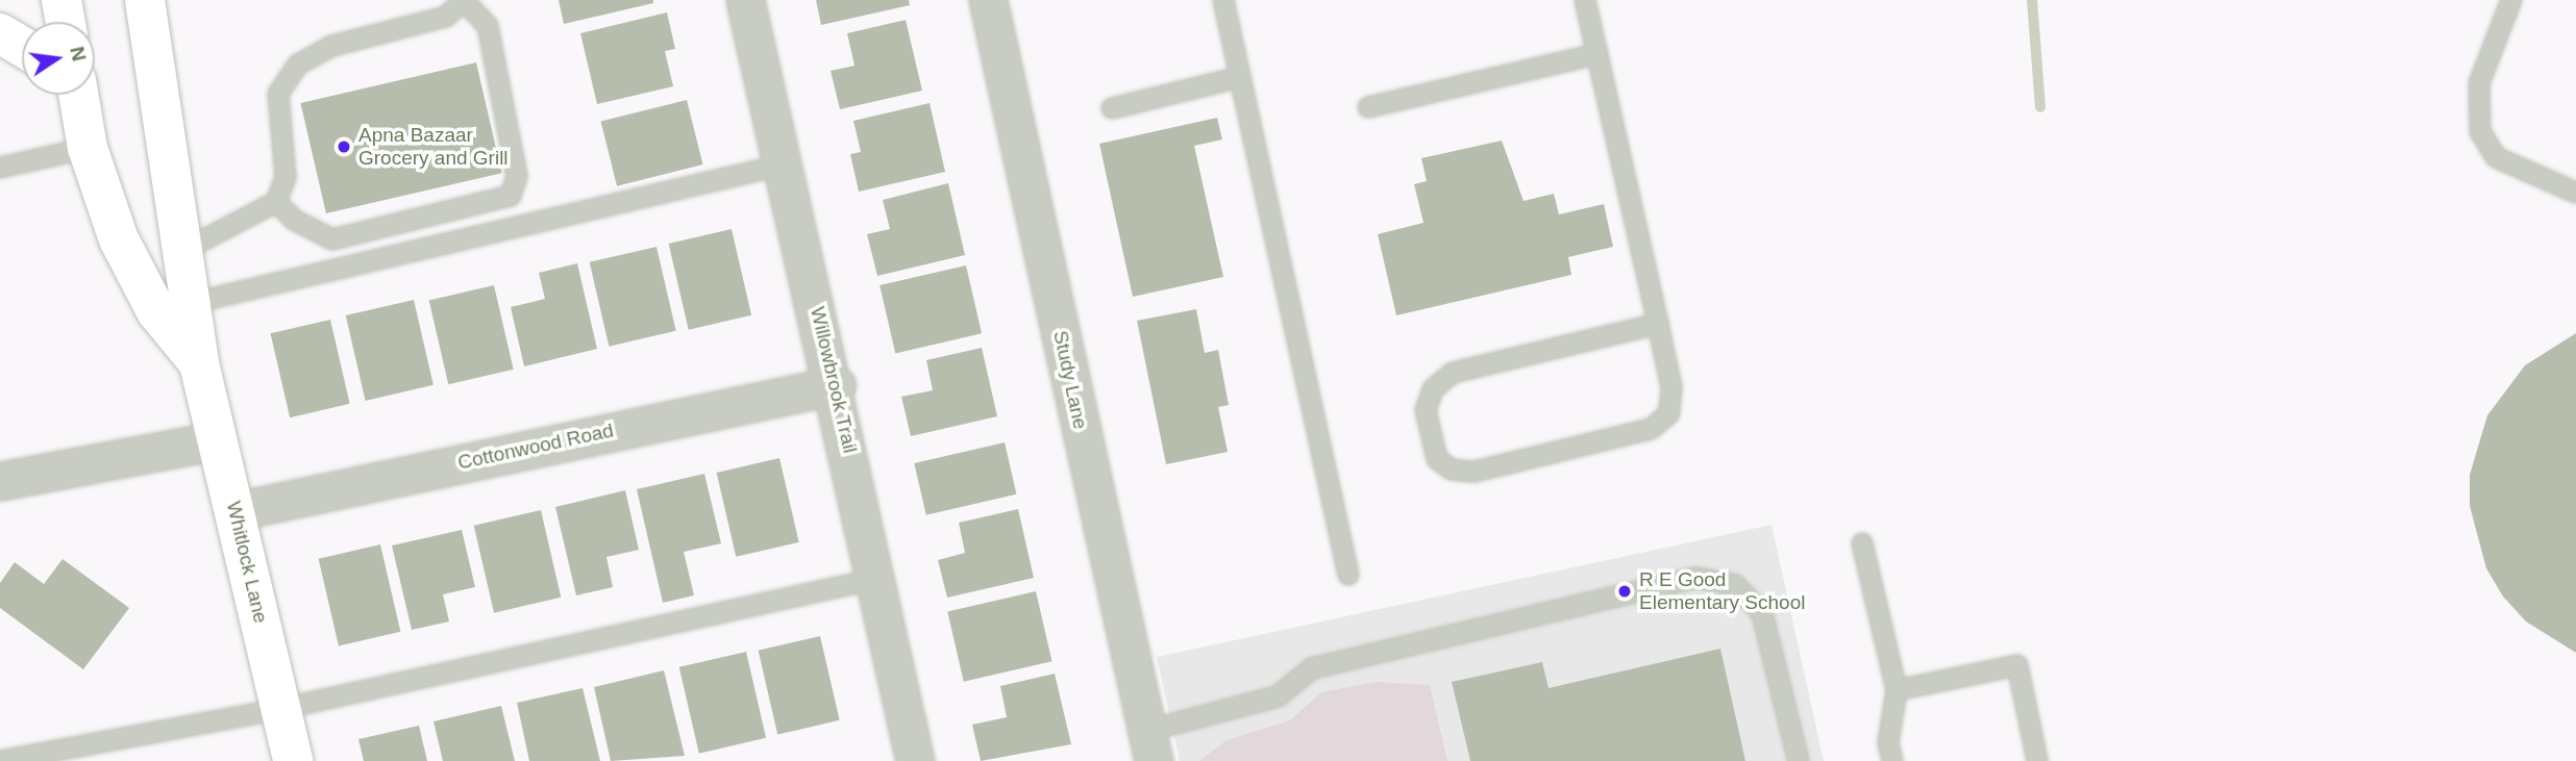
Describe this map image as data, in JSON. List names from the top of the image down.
{
  "streets": {
    "main road": ["Whitlock Lane"],
    "street": ["Willowbrook Trail", "Study Lane", "Cottonwood Road"]
  },
  "crossings": [
    ["Willowbrook Trail", "Cottonwood Road"],
    ["Cottonwood Road", "Whitlock Lane"]
  ],
  "places": ["Apna Bazaar Grocery and Grill", "R E Good Elementary School"],
  "north": "right"
}
